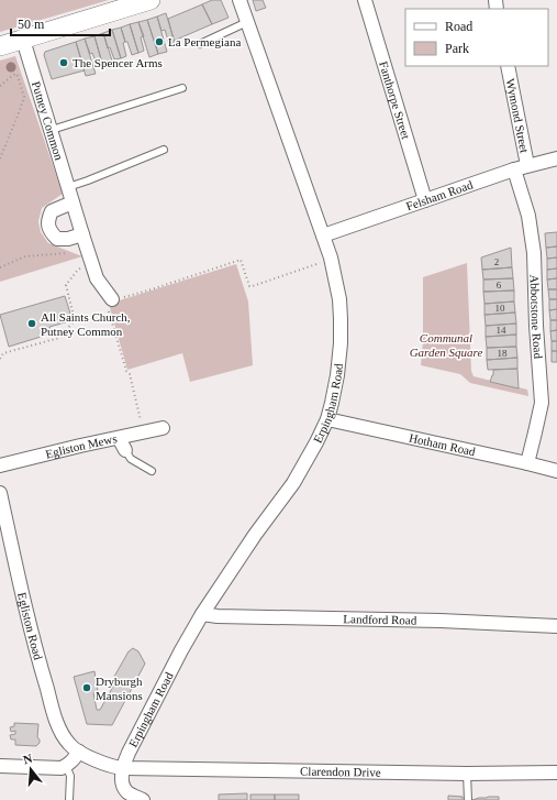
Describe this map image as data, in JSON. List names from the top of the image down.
{
  "streets": {
    "street": [
      "Fanthorpe Street",
      "Wymond Street",
      "Putney Common",
      "Felsham Road",
      "Abbotstone Road",
      "Erpingham Road",
      "Hotham Road",
      "Egliston Mews",
      "Landford Road",
      "Egliston Road",
      "Clarendon Drive"
    ]
  },
  "crossings": [
    ["Fanthorpe Street", "Felsham Road"],
    ["Wymond Street", "Felsham Road"],
    ["Felsham Road", "Abbotstone Road"],
    ["Felsham Road", "Erpingham Road"],
    ["Abbotstone Road", "Hotham Road"],
    ["Erpingham Road", "Hotham Road"],
    ["Erpingham Road", "Landford Road"],
    ["Erpingham Road", "Egliston Road"],
    ["Erpingham Road", "Clarendon Drive"],
    ["Egliston Road", "Clarendon Drive"]
  ],
  "parks": ["Communal Garden Square"],
  "places": [
    "La Permegiana",
    "The Spencer Arms",
    "All Saints Church, Putney Common",
    "Dryburgh Mansions"
  ],
  "house_numbers": [
    "2",
    "6",
    "10",
    "14",
    "18"
  ],
  "legend": ["Road", "Park"],
  "scale_bar": "50 m",
  "north": "top"
}
